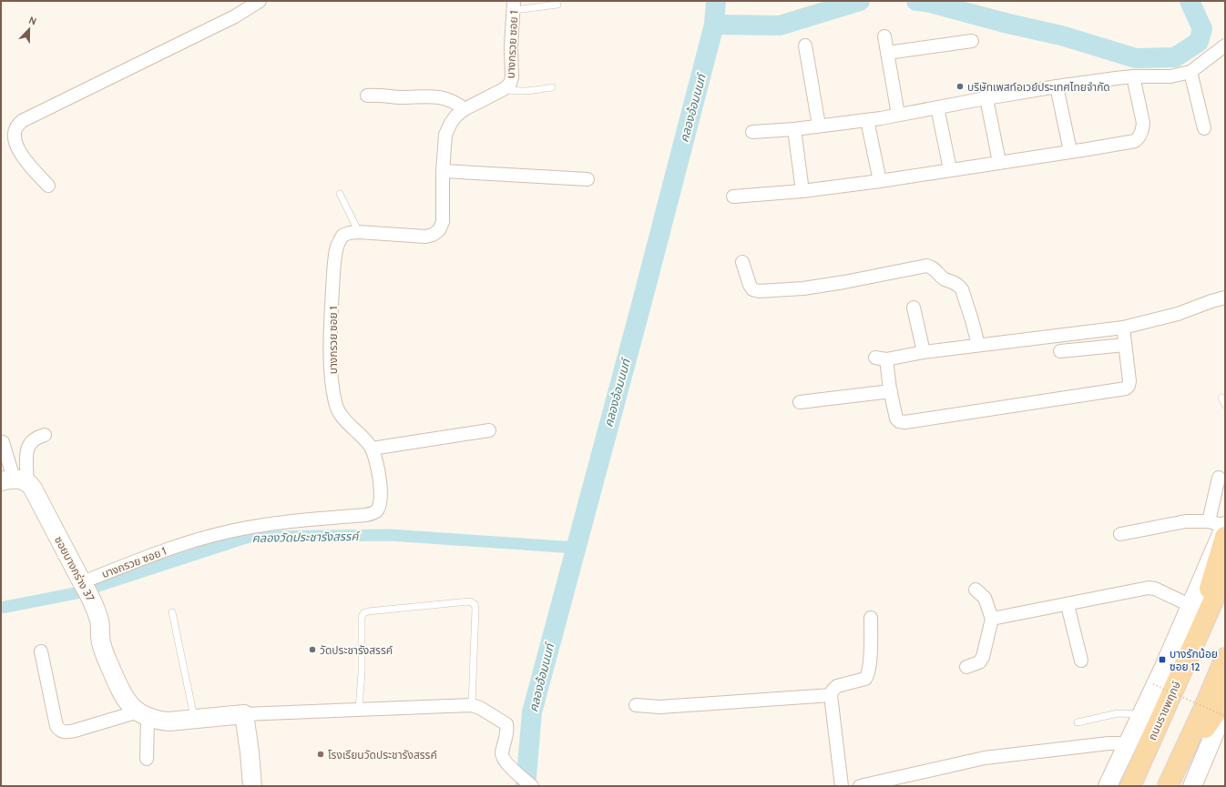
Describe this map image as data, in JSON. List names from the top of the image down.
{
  "streets": {
    "main road": ["ถนนราชพฤกษ์"],
    "street": ["บางกรวย ซอย 1", "ซอยบางกร่าง 37"]
  },
  "crossings": [
    ["บางกรวย ซอย 1", "ซอยบางกร่าง 37"]
  ],
  "water": ["คลองอ้อมนนท์", "คลองวัดประชารังสรรค์"],
  "places": {
    "other": ["บริษัทเพสท์อเวย์ประเทศไทยจำกัด", "วัดประชารังสรรค์", "โรงเรียนวัดประชารังสรรค์"],
    "transit": ["บางรักน้อย ซอย 12"]
  },
  "north": "top"
}
